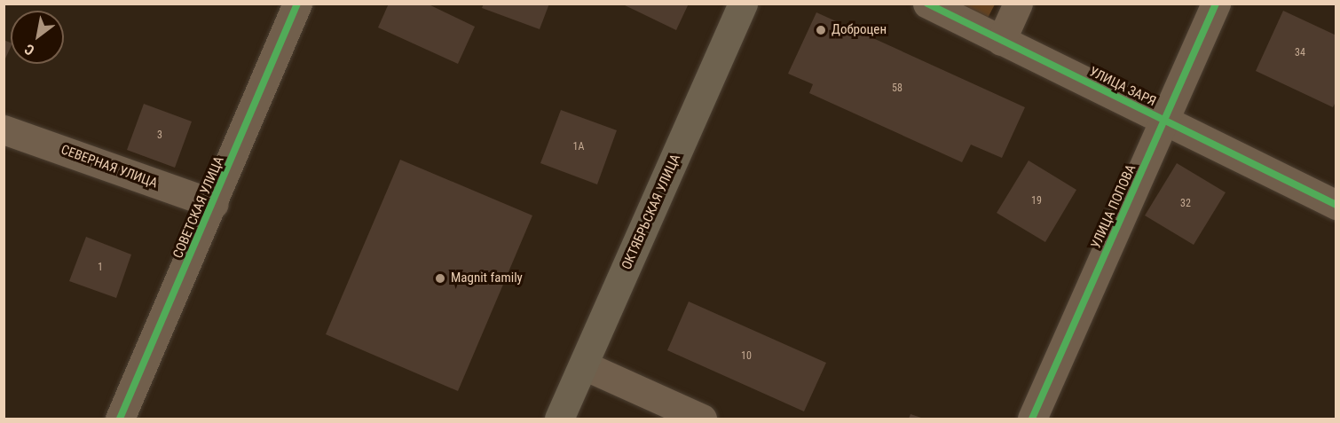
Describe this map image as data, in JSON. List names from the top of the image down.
{
  "streets": {
    "main road": ["ОКТЯБРЬСКАЯ УЛИЦА"],
    "street": [
      "УЛИЦА ЗАРЯ",
      "СЕВЕРНАЯ УЛИЦА",
      "УЛИЦА ПОПОВА",
      "СОВЕТСКАЯ УЛИЦА"
    ]
  },
  "crossings": [
    ["УЛИЦА ЗАРЯ", "УЛИЦА ПОПОВА"],
    ["СЕВЕРНАЯ УЛИЦА", "СОВЕТСКАЯ УЛИЦА"]
  ],
  "places": ["Доброцен", "Magnit family"],
  "house_numbers": [
    "34",
    "58",
    "3",
    "1А",
    "19",
    "32",
    "1",
    "10"
  ],
  "north": "bottom left"
}
